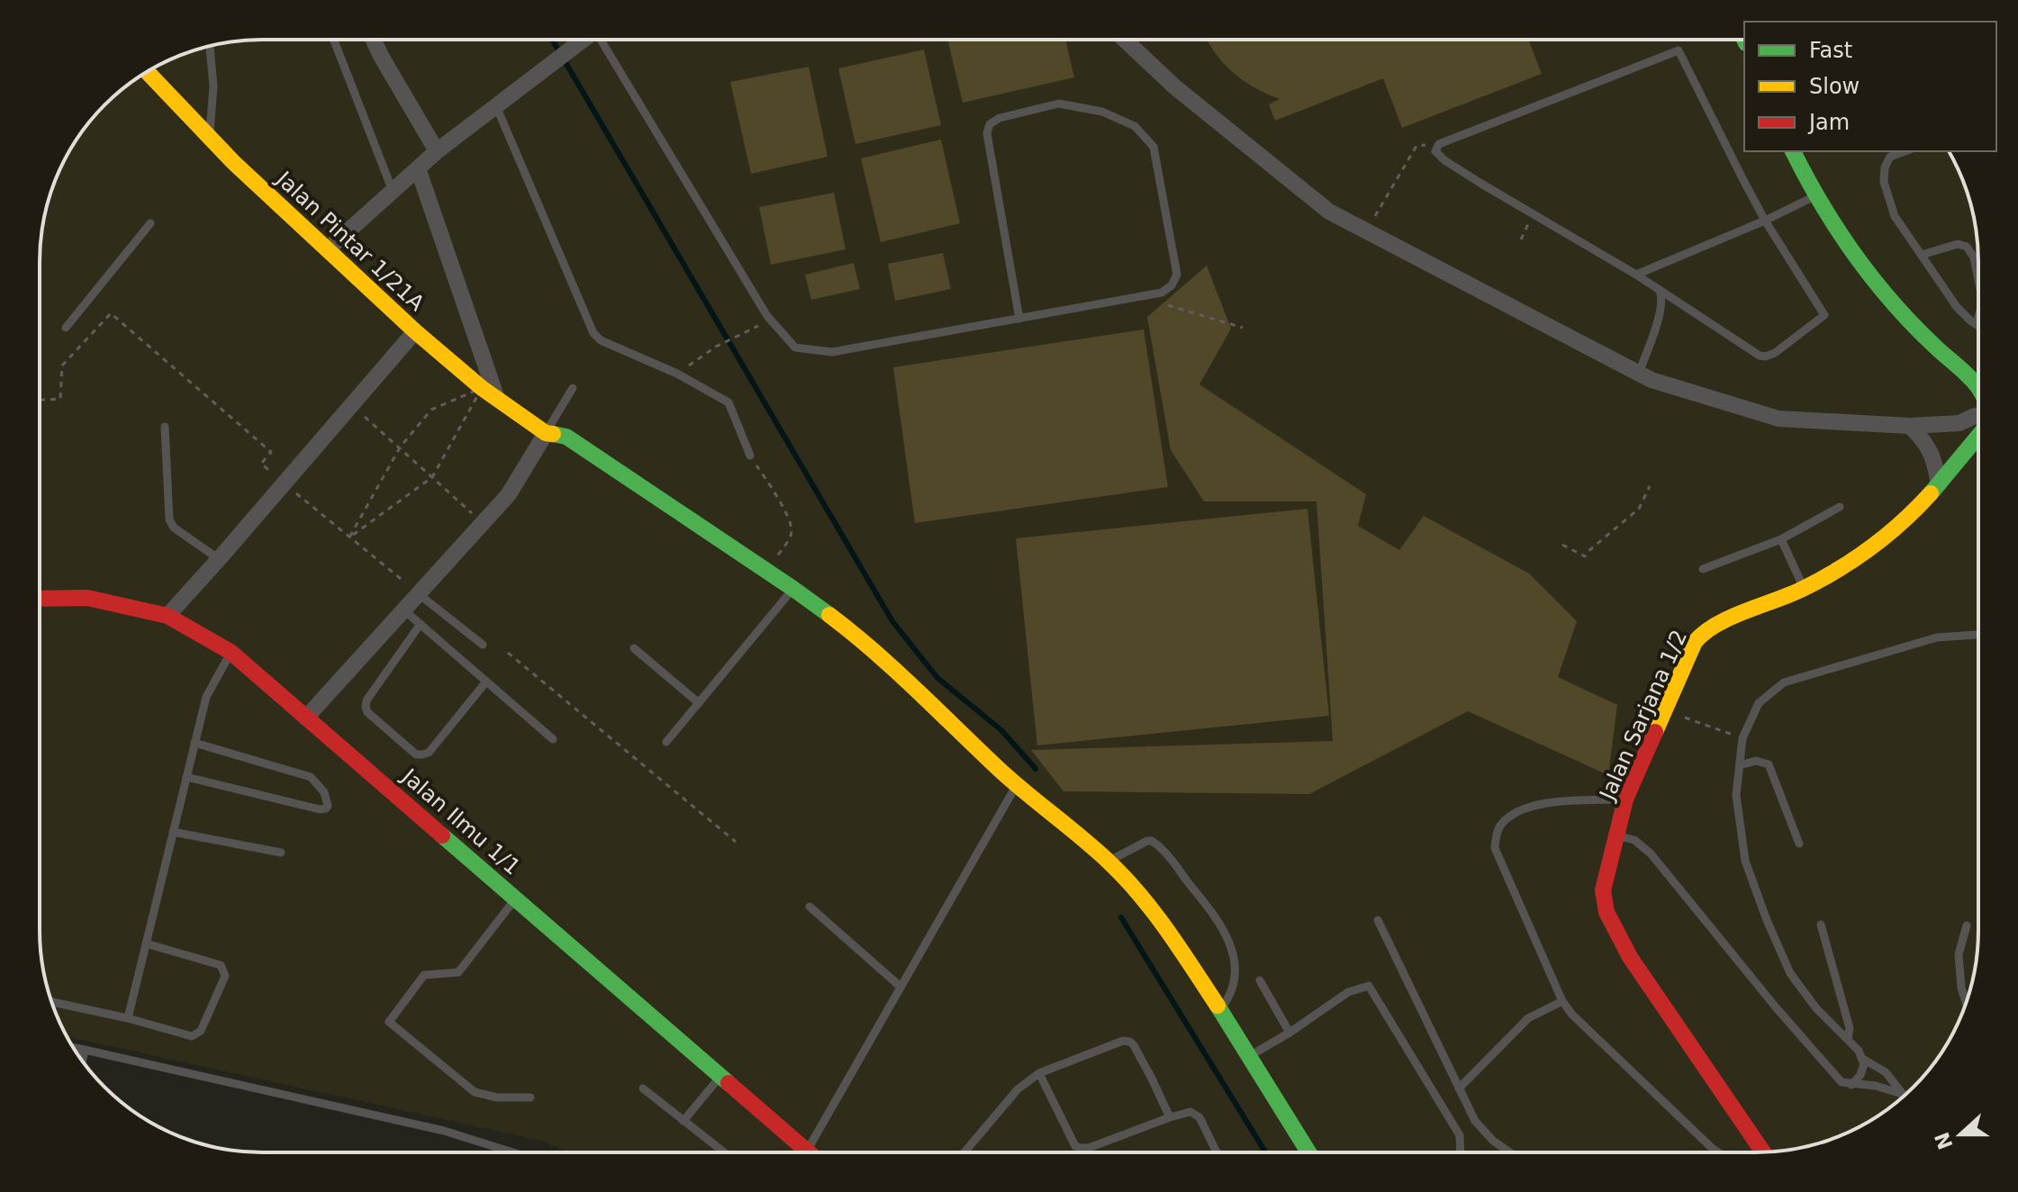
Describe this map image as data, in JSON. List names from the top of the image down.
{
  "streets": {
    "street": ["Jalan Pintar 1/21A", "Jalan Sarjana 1/2", "Jalan Ilmu 1/1"]
  },
  "legend": ["Fast", "Slow", "Jam"],
  "north": "left"
}
